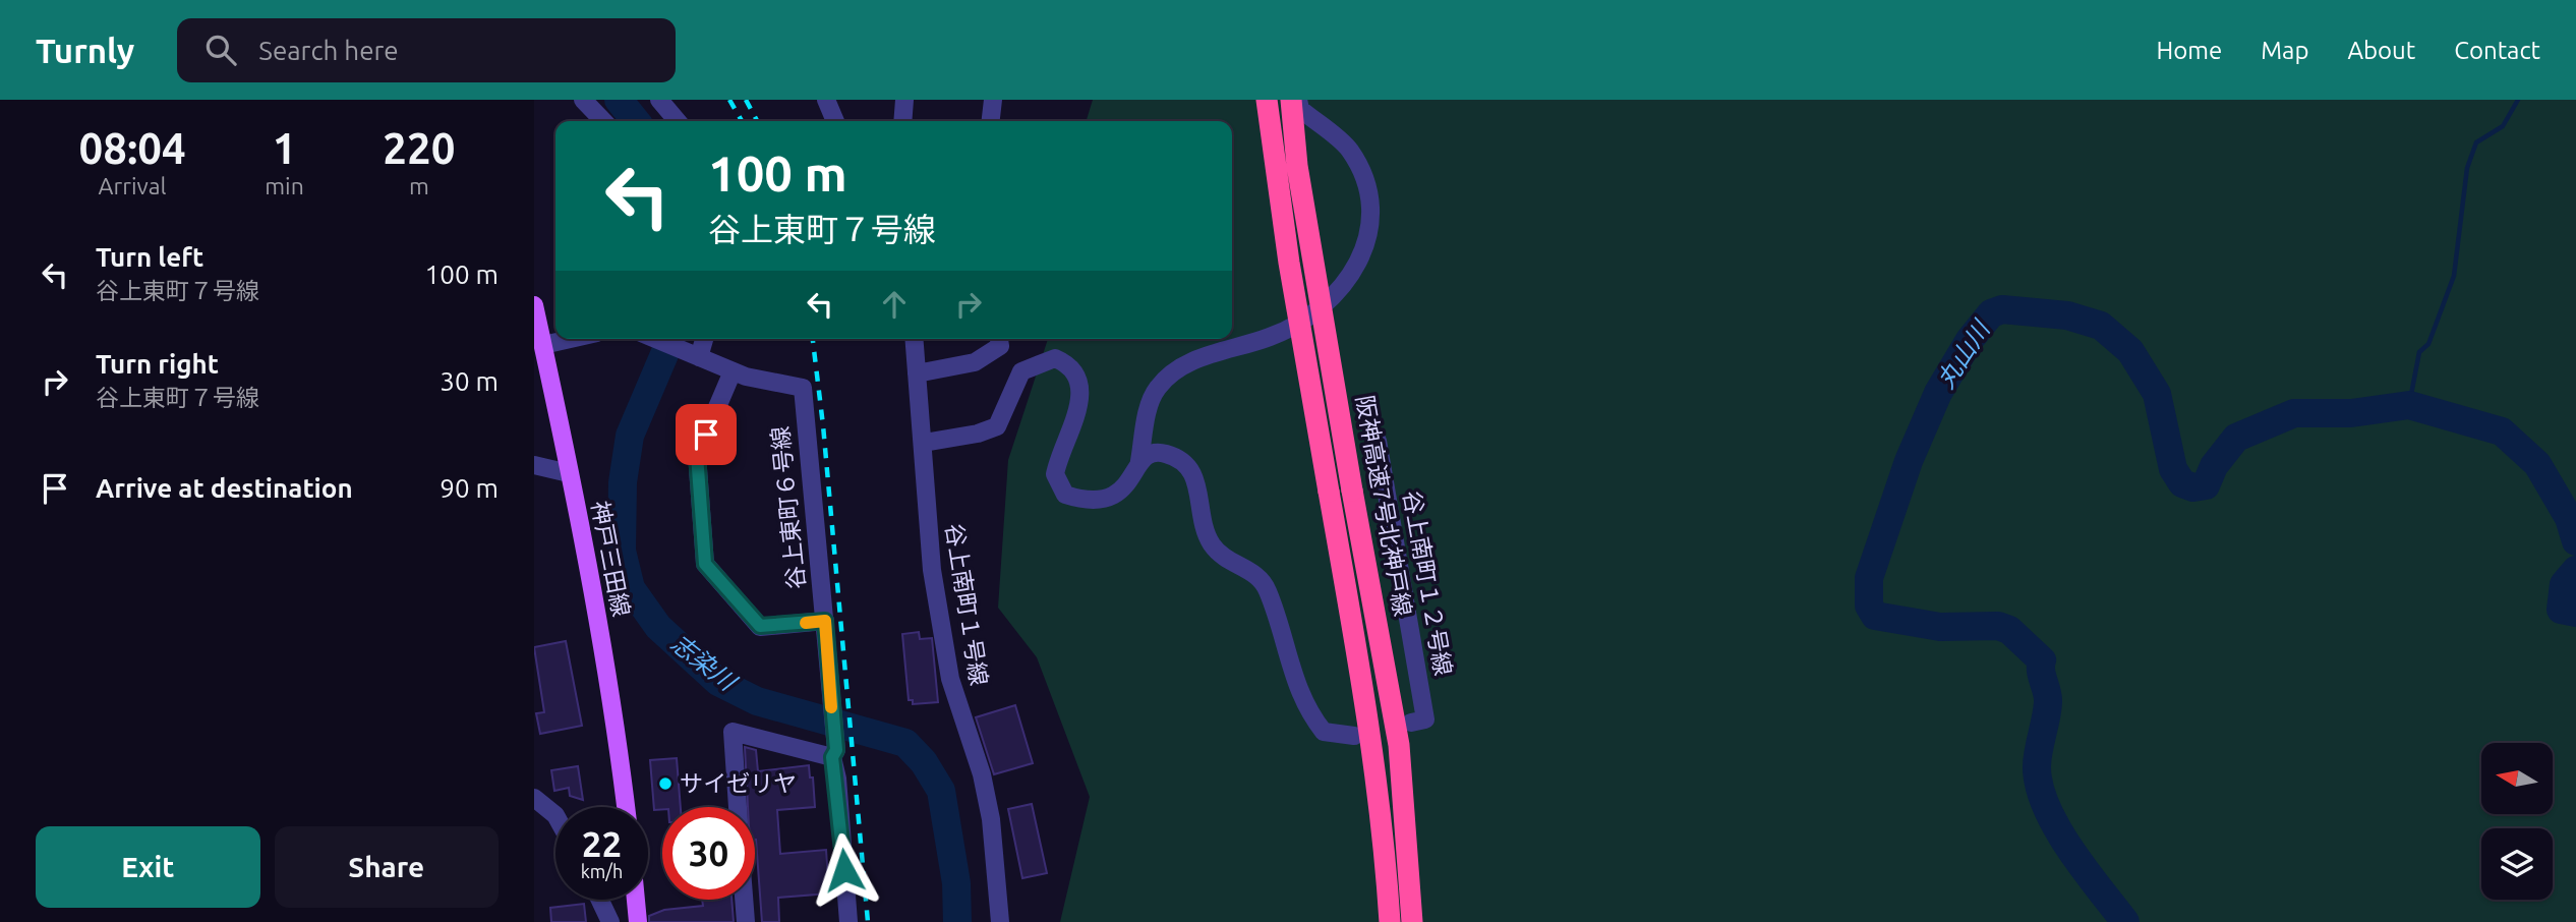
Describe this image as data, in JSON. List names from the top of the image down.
{
  "streets": {
    "highway": ["阪神高速7号北神戸線"],
    "main road": ["神戸三田線"],
    "street": ["谷上東町６号線", "谷上南町１２号線", "谷上南町１号線"]
  },
  "water": ["丸山川", "志染川"],
  "places": ["サイゼリヤ"],
  "north": "left",
  "page": {
    "header": "Turnly",
    "search": "Search here",
    "nav": [
      "Home",
      "Map",
      "About",
      "Contact"
    ],
    "eta": [
      "08:04",
      "Arrival",
      "1",
      "min",
      "220",
      "m"
    ],
    "turn": ["100 m", "谷上東町７号線"],
    "list": [
      {
        "name": "Turn left",
        "note": "谷上東町７号線",
        "value": "100 m"
      },
      {
        "name": "Turn right",
        "note": "谷上東町７号線",
        "value": "30 m"
      },
      {
        "name": "Arrive at destination",
        "value": "90 m"
      }
    ],
    "speed": "22 km/h",
    "limit": "30",
    "buttons": ["Exit", "Share"]
  }
}
